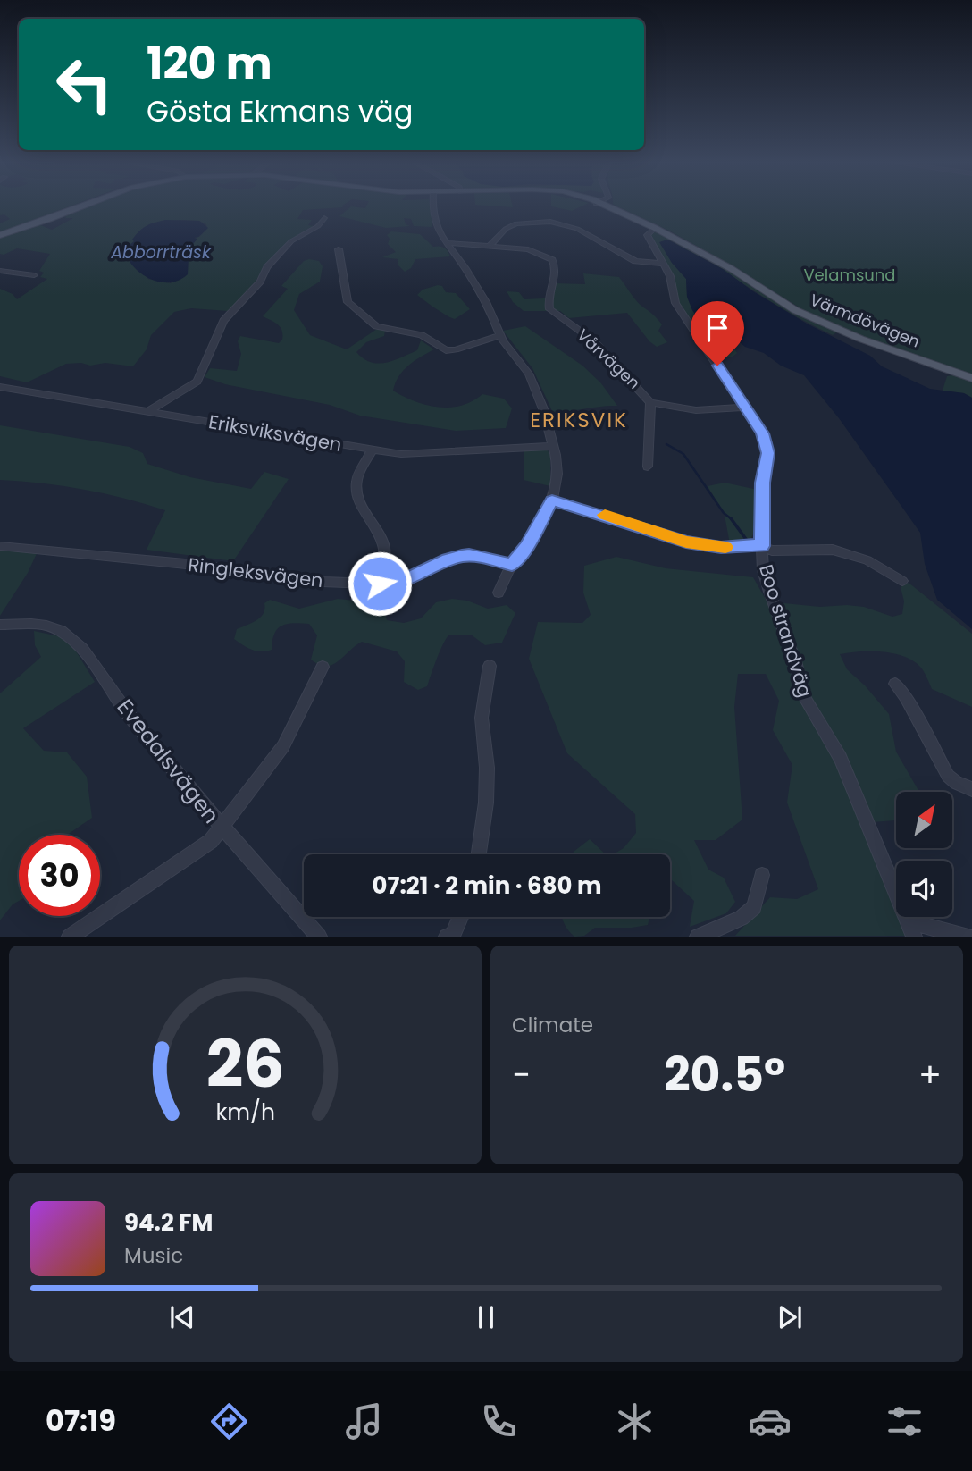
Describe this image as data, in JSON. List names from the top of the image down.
{
  "streets": {
    "main road": ["Värmdövägen"],
    "street": [
      "Vårvägen",
      "Eriksviksvägen",
      "Ringleksvägen",
      "Boo strandväg",
      "Evedalsvägen"
    ]
  },
  "crossings": [
    ["Värmdövägen", "Boo strandväg"]
  ],
  "districts": ["ERIKSVIK"],
  "water": ["Abborrträsk"],
  "parks": ["Velamsund"],
  "north": "top right",
  "page": {
    "turn": ["120 m", "Gösta Ekmans väg"],
    "limit": "30",
    "trip": "07:21 · 2 min · 680 m",
    "tile": "Climate",
    "heat": ["−", "20.5°", "+"],
    "song": ["94.2 FM", "Music"],
    "tabs": "07:19",
    "gauge": ["26", "km/h"]
  }
}
